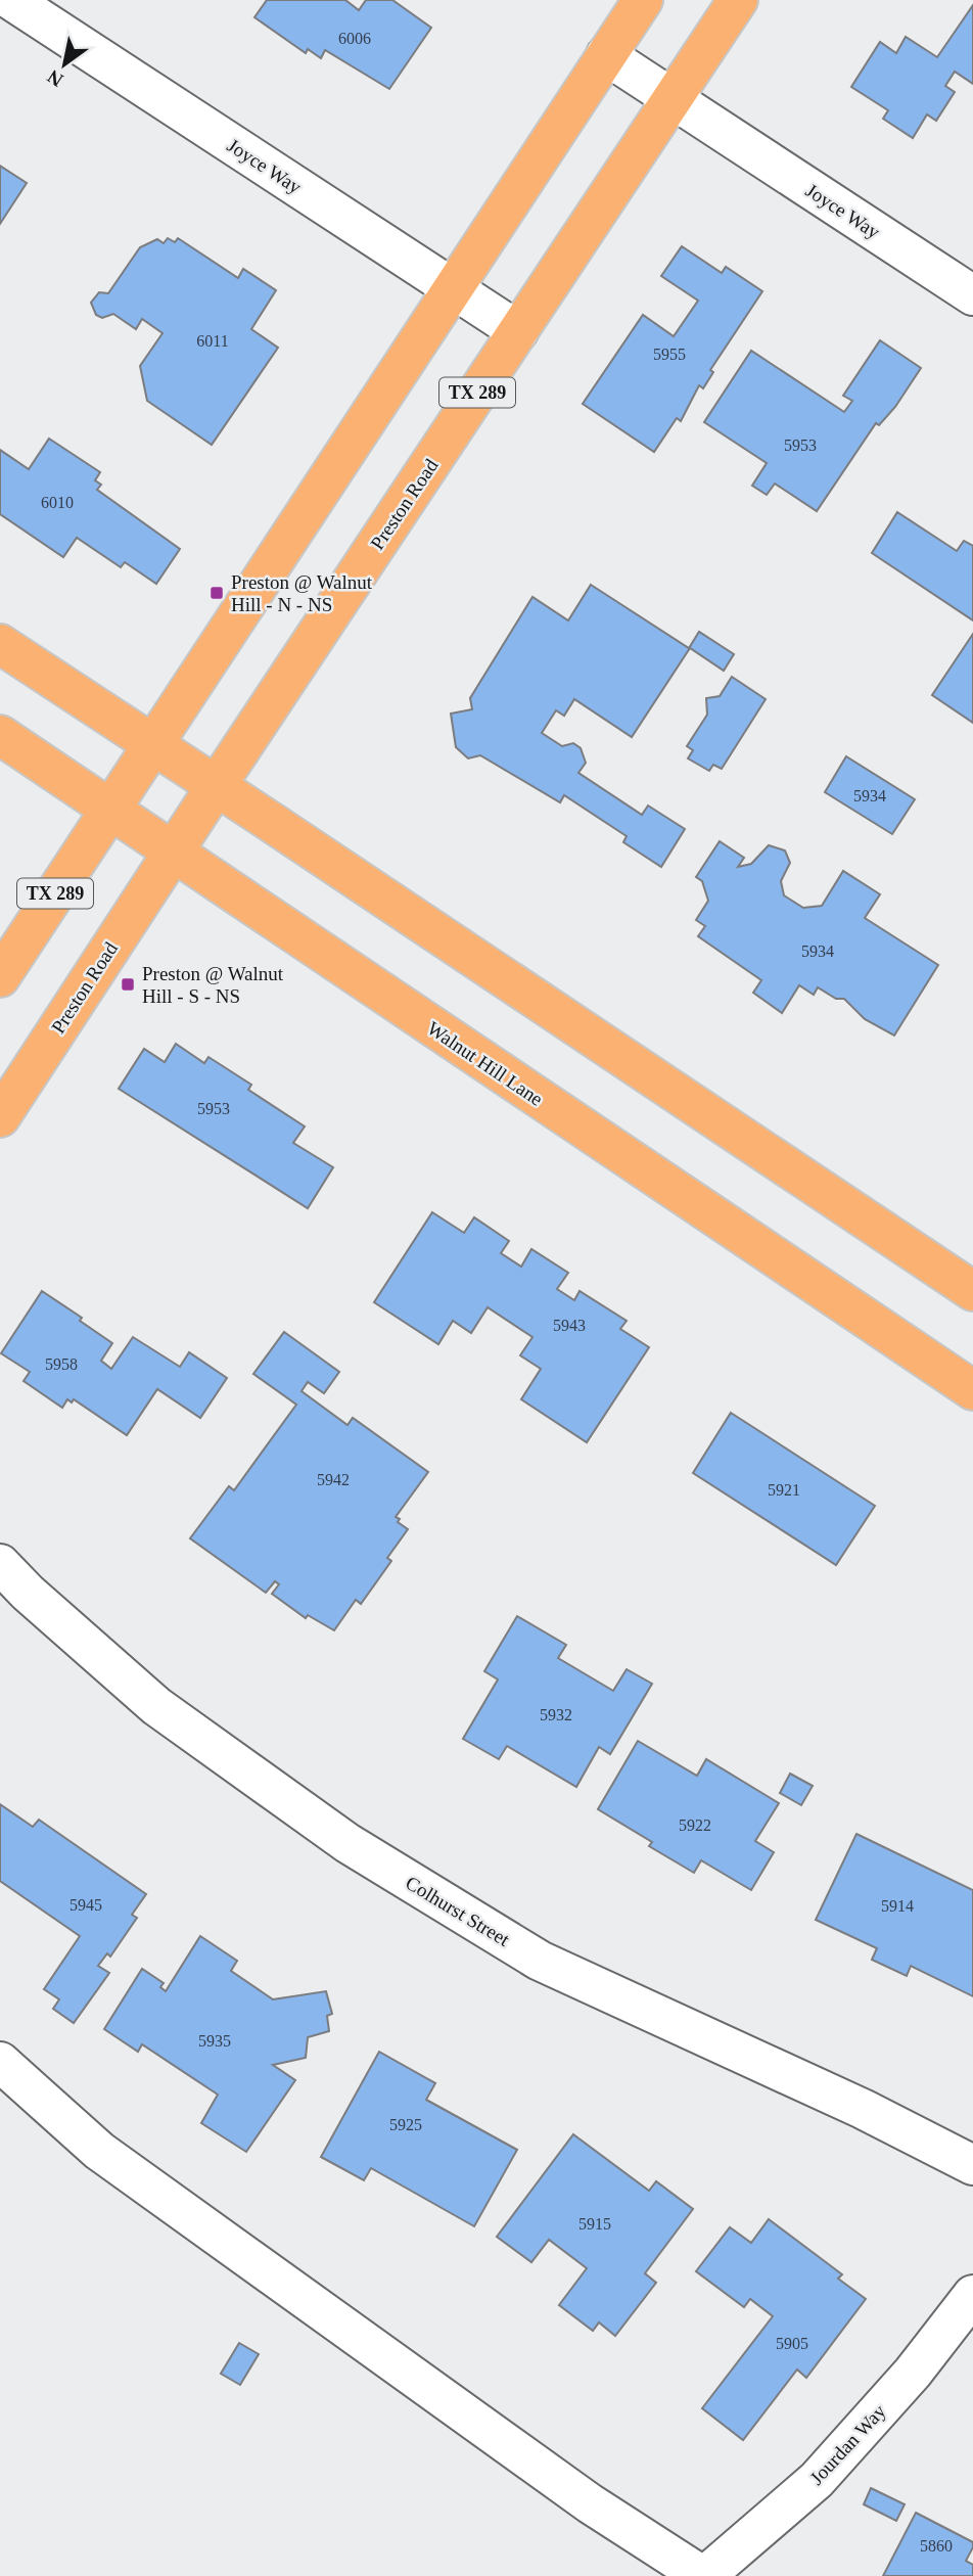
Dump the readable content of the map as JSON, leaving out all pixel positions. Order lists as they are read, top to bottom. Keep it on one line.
{"streets":{"main road":["TX 289","Preston Road","Walnut Hill Lane"],"street":["Joyce Way","Colhurst Street","Jourdan Way"]},"crossings":[["Joyce Way","TX 289"],["Joyce Way","Preston Road"],["TX 289","Walnut Hill Lane"],["Preston Road","Walnut Hill Lane"]],"places":{"transit":["Preston @ Walnut Hill - N - NS","Preston @ Walnut Hill - S - NS"]},"house_numbers":["6006","6011","5955","5953","6010","5934","5934","5953","5943","5958","5942","5921","5932","5922","5945","5914","5935","5925","5915","5905","5860"],"north":"bottom left"}
